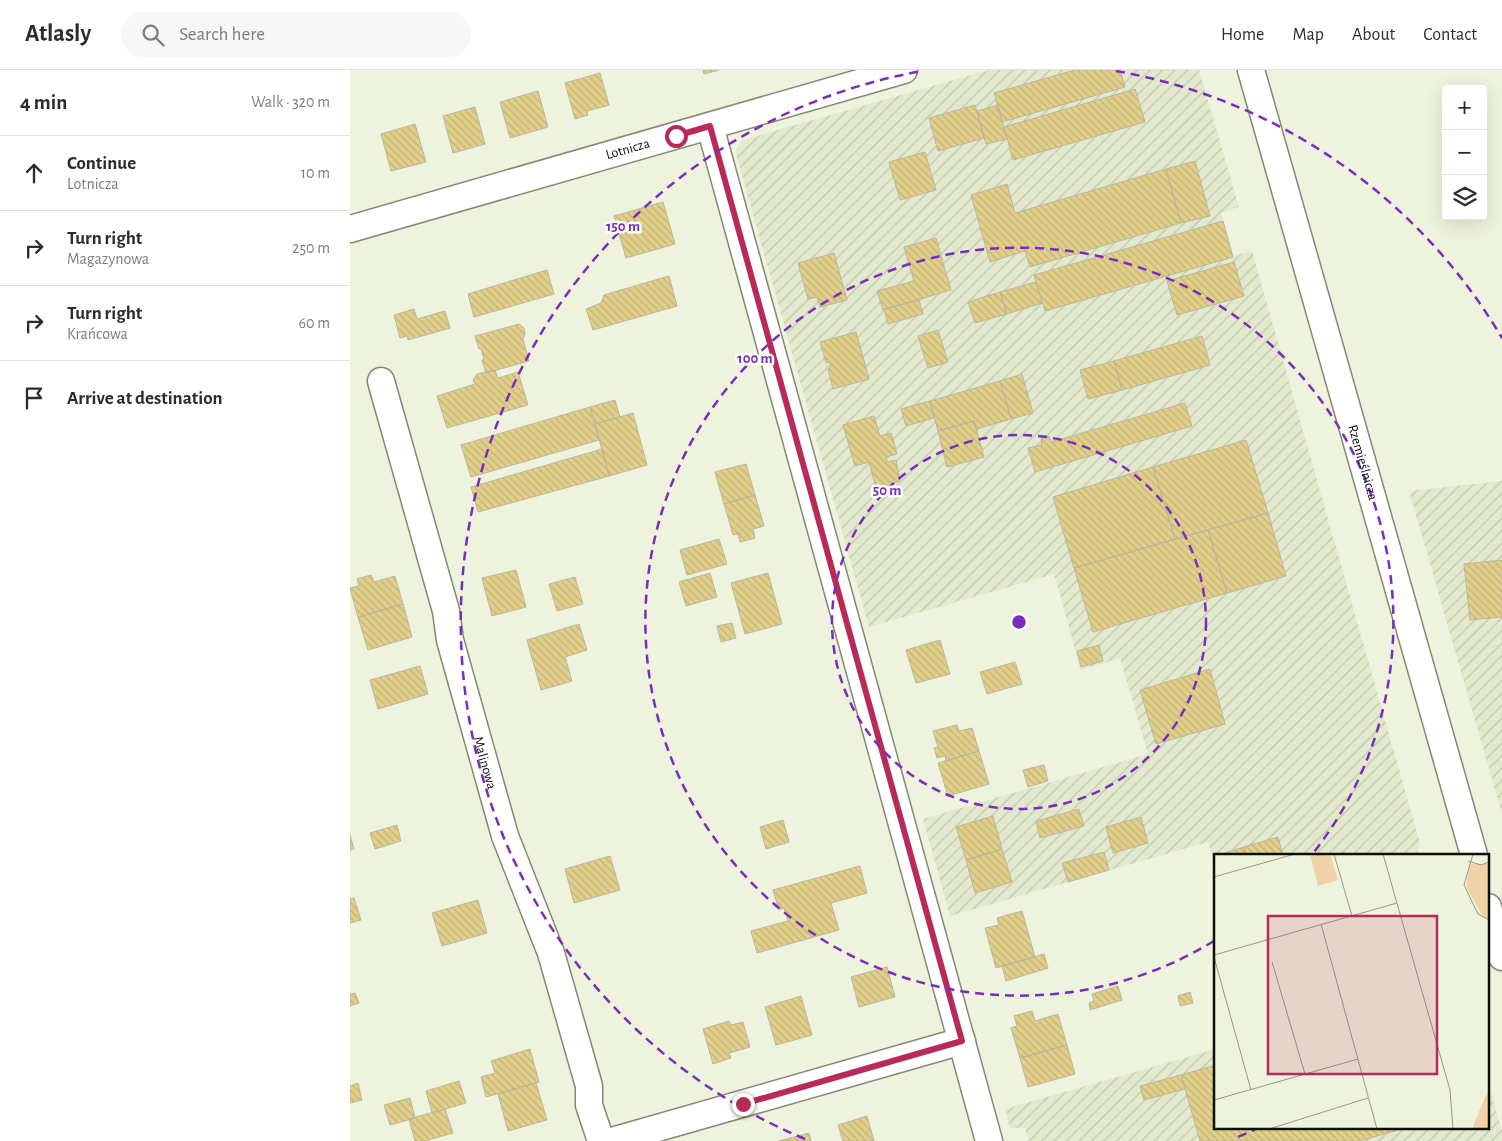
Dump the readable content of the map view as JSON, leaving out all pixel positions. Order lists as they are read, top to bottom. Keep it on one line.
{"streets":{"street":["Lotnicza","Rzemieślnicza","Malinowa"]},"page":{"header":"Atlasly","search":"Search here","nav":["Home","Map","About","Contact"],"heading":["4 min","Walk · 320 m"],"map_buttons":["+","−"],"list":[["Continue","Lotnicza","10 m"],["Turn right","Magazynowa","250 m"],["Turn right","Krańcowa","60 m"],"Arrive at destination"]},"rings":["150 m","100 m","50 m"]}
